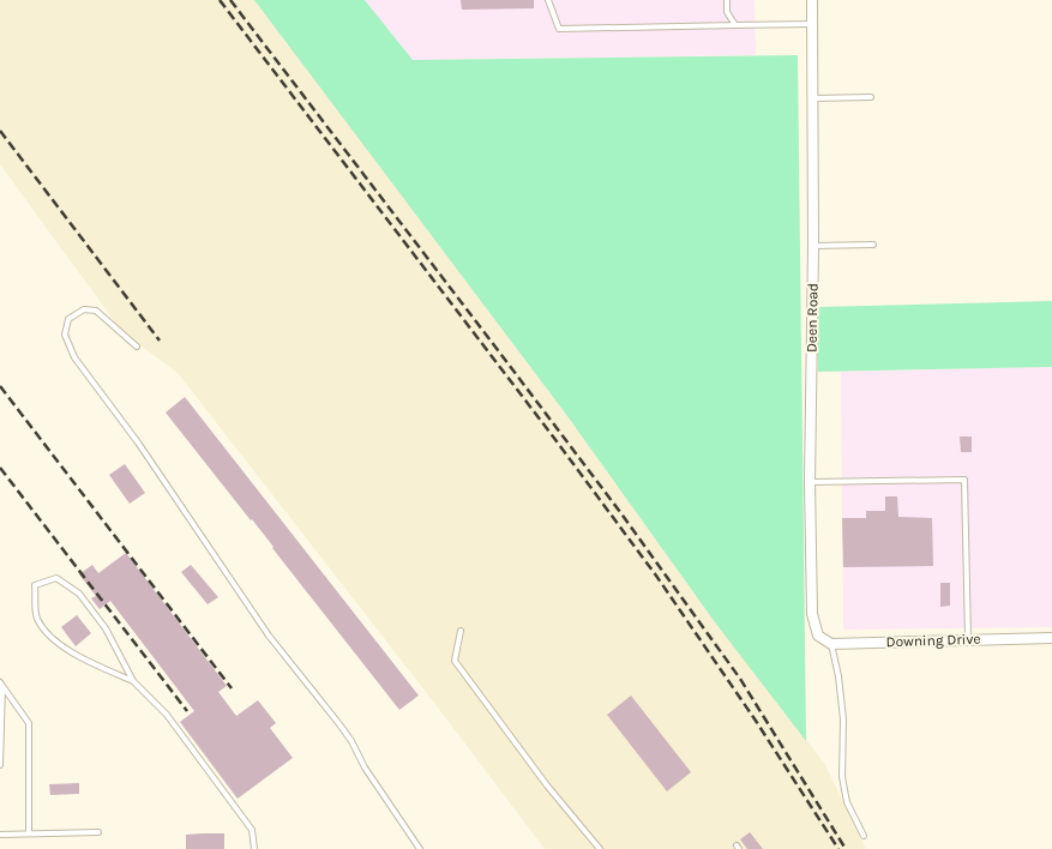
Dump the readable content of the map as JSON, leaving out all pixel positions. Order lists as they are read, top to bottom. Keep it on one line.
{"streets":{"street":["Deen Road","Downing Drive"]},"crossings":[["Deen Road","Downing Drive"]]}
